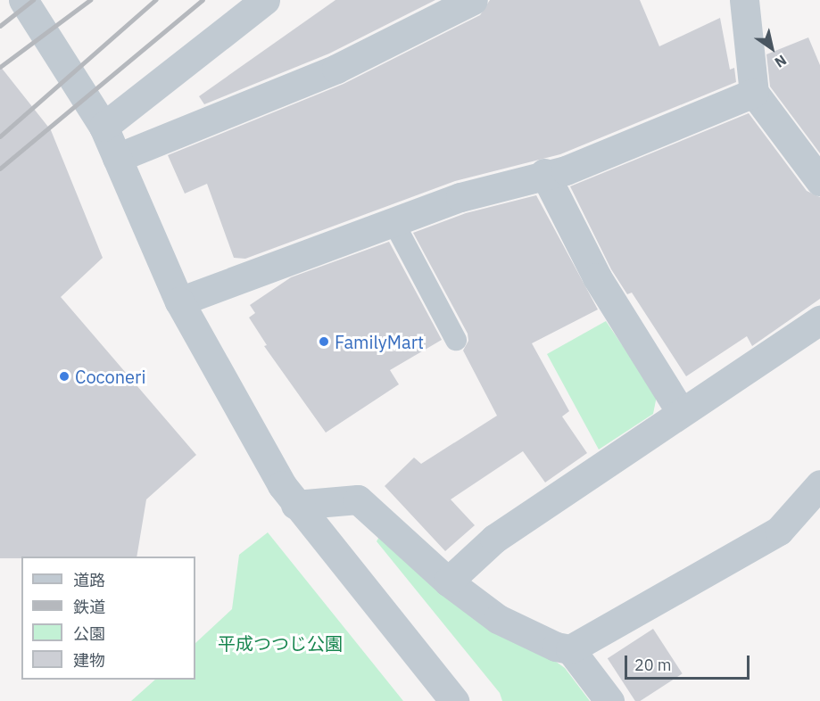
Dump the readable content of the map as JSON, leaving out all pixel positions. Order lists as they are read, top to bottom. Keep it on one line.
{"parks":["平成つつじ公園"],"places":["FamilyMart","Coconeri"],"legend":["道路","鉄道","公園","建物"],"scale_bar":"20 m","north":"bottom right"}
